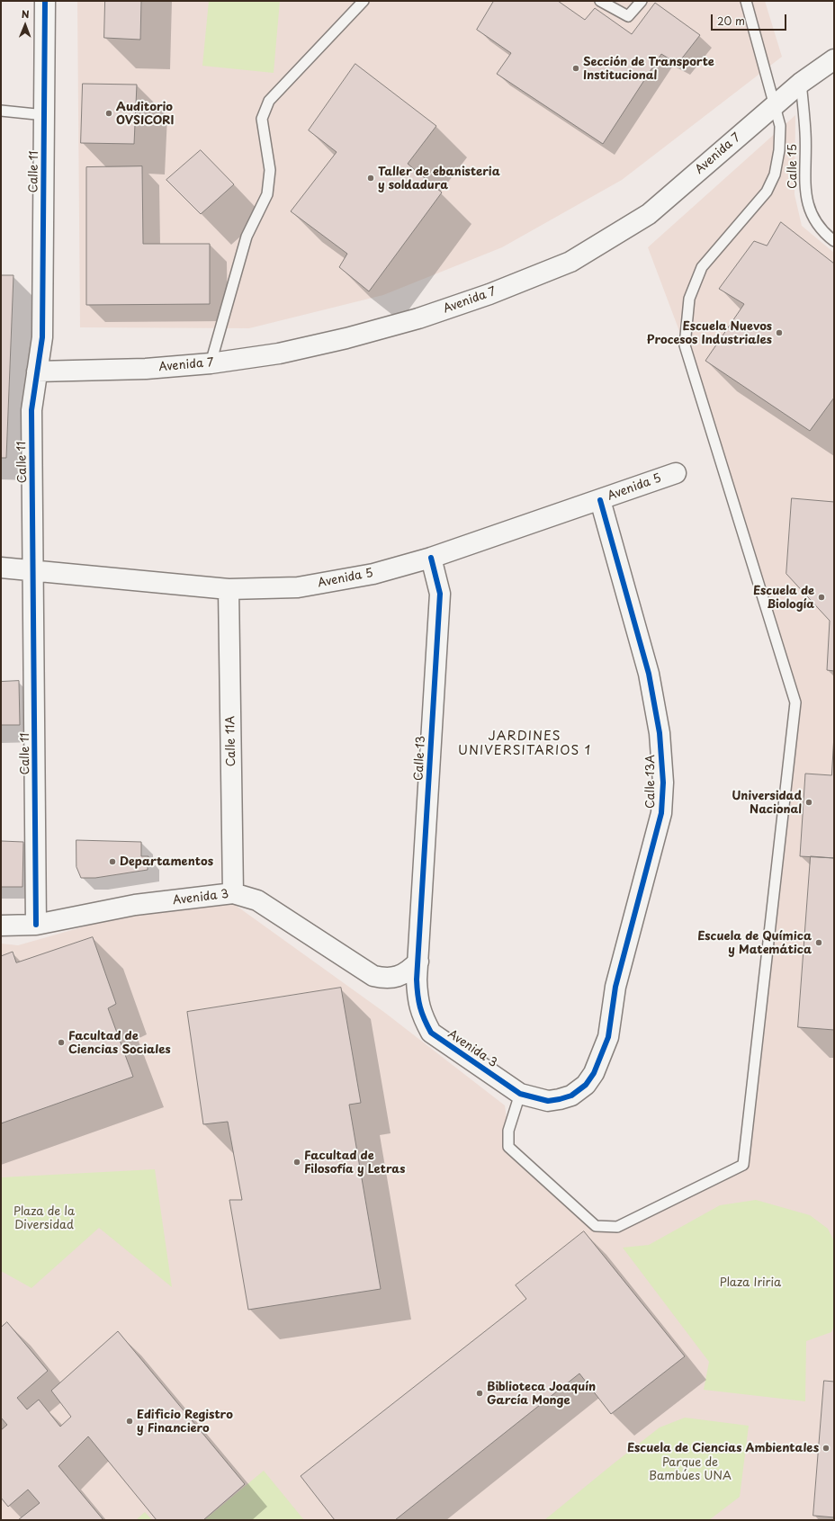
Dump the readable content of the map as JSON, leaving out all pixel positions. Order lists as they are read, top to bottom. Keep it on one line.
{"streets":{"street":["Avenida 7","Calle 11","Avenida 5","Calle 11A","Calle 13","Calle 13A","Avenida 3"],"lane":["Calle 15"]},"crossings":[["Avenida 7","Calle 15"],["Avenida 7","Calle 11"],["Calle 11","Avenida 5"],["Calle 11","Avenida 3"],["Avenida 5","Calle 11A"],["Avenida 5","Calle 13"],["Avenida 5","Calle 13A"],["Calle 11A","Avenida 3"],["Calle 13","Avenida 3"],["Calle 13A","Avenida 3"]],"districts":["JARDINES UNIVERSITARIOS 1"],"parks":["Plaza de la Diversidad","Plaza Iriria","Parque de Bambúes UNA"],"places":["Sección de Transporte Institucional","Auditorio OVSICORI","Taller de ebanisteria y soldadura","Escuela Nuevos Procesos Industriales","Escuela de Biología","Universidad Nacional","Departamentos","Escuela de Química y Matemática","Facultad de Ciencias Sociales","Facultad de Filosofía y Letras","Biblioteca Joaquín García Monge","Edificio Registro y Financiero","Escuela de Ciencias Ambientales"],"scale_bar":"20 m","north":"top"}
